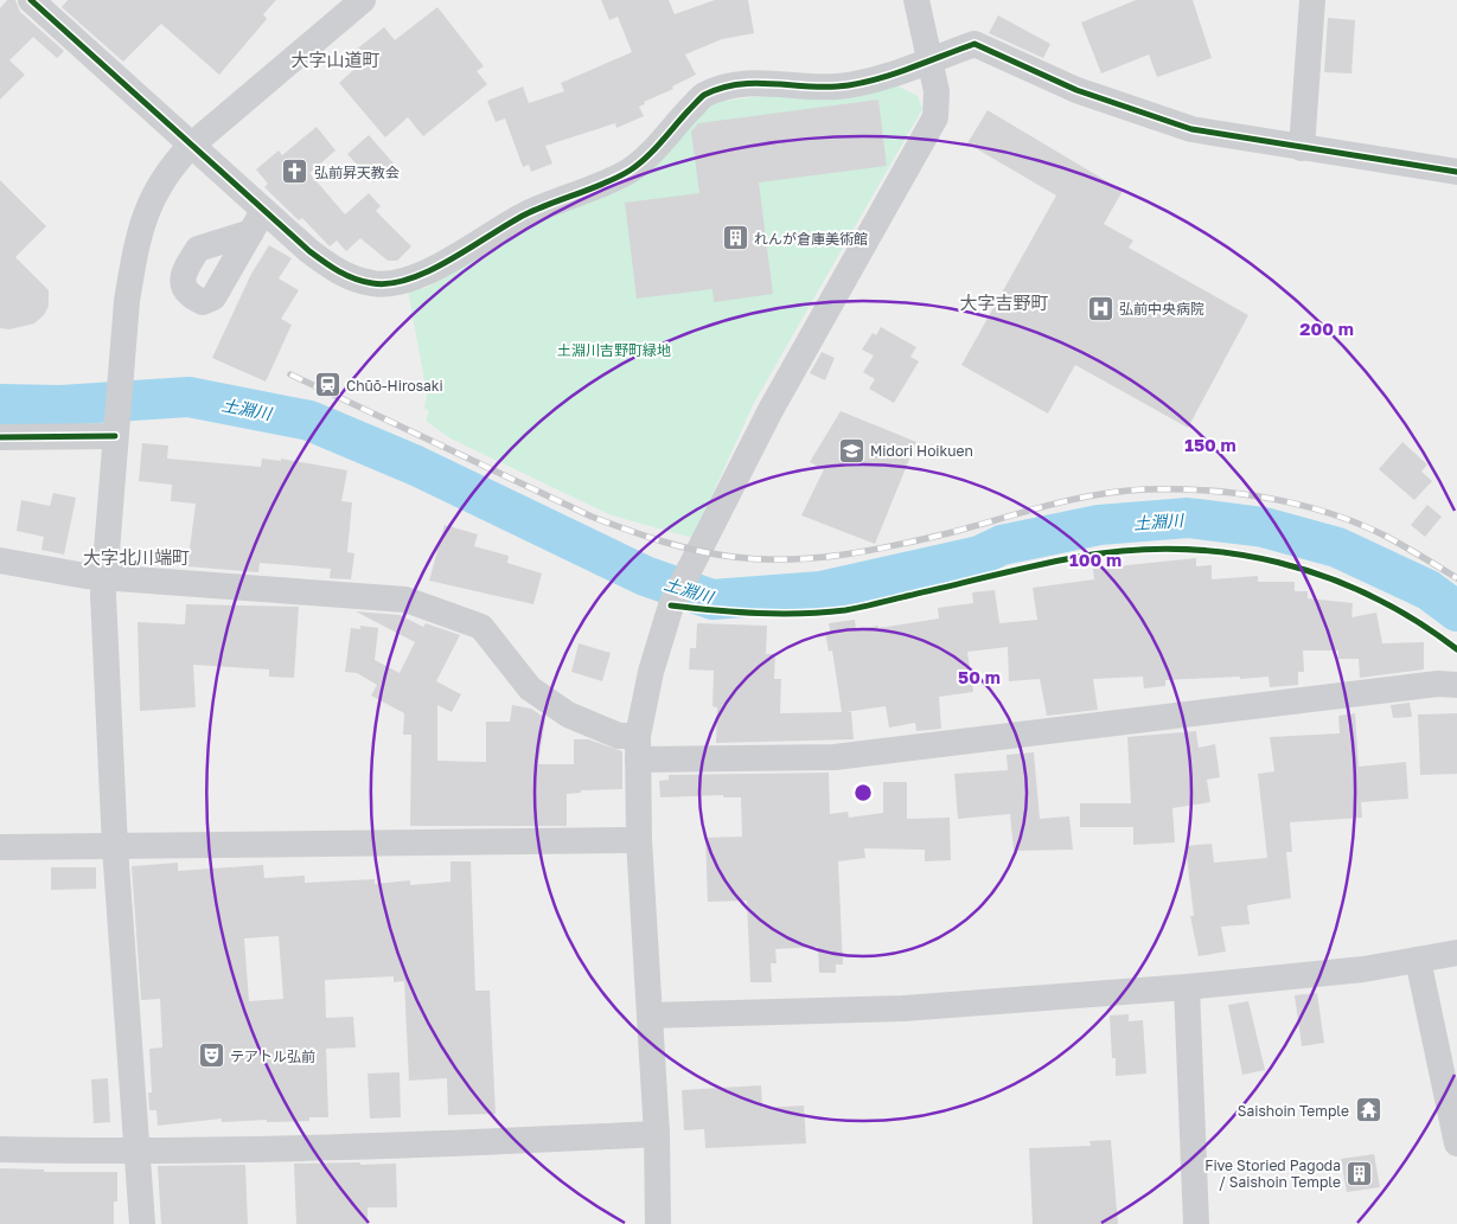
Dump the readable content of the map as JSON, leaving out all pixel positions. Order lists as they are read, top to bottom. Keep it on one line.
{"districts":["大字山道町","大字吉野町","大字北川端町"],"water":["土淵川"],"parks":["土淵川吉野町緑地"],"places":{"church":["弘前昇天教会"],"building":["れんが倉庫美術館","Five Storied Pagoda / Saishoin Temple"],"hospital":["弘前中央病院"],"station":["Chūō-Hirosaki"],"school or university":["Midori Hoikuen"],"theatre":["テアトル弘前"],"temple":["Saishoin Temple"]},"rings":["200 m","150 m","100 m","50 m"]}
